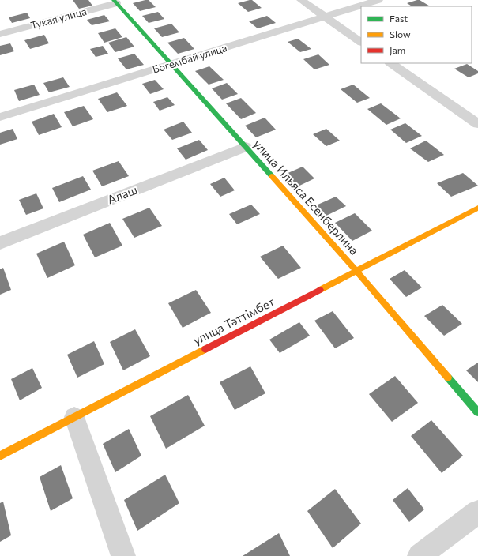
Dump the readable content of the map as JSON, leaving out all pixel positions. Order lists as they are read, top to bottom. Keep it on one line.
{"streets":{"street":["Тукая улица","Богембай улица","Алаш","улица Ильяса Есенберлина","улица Тәттімбет"]},"crossings":[["Тукая улица","улица Ильяса Есенберлина"],["Богембай улица","улица Ильяса Есенберлина"],["Алаш","улица Ильяса Есенберлина"],["улица Ильяса Есенберлина","улица Тәттімбет"]],"legend":["Fast","Slow","Jam"]}
